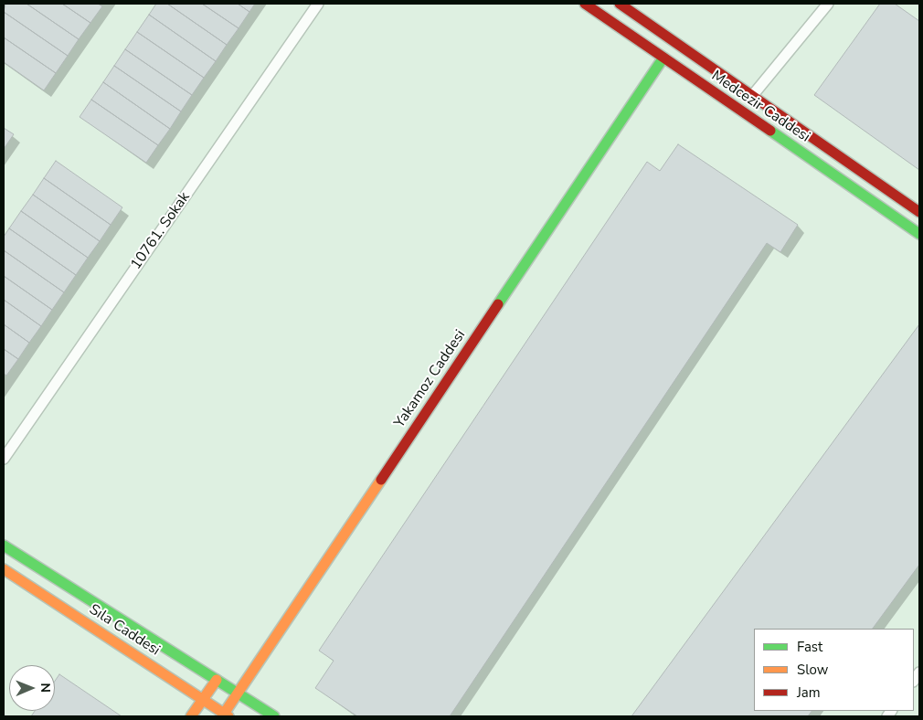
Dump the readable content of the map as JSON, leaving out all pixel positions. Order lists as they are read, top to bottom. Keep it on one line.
{"streets":{"street":["Medcezir Caddesi","10761. Sokak","Yakamoz Caddesi","Sıla Caddesi"]},"crossings":[["Medcezir Caddesi","Yakamoz Caddesi"],["Yakamoz Caddesi","Sıla Caddesi"]],"legend":["Fast","Slow","Jam"],"north":"right"}
